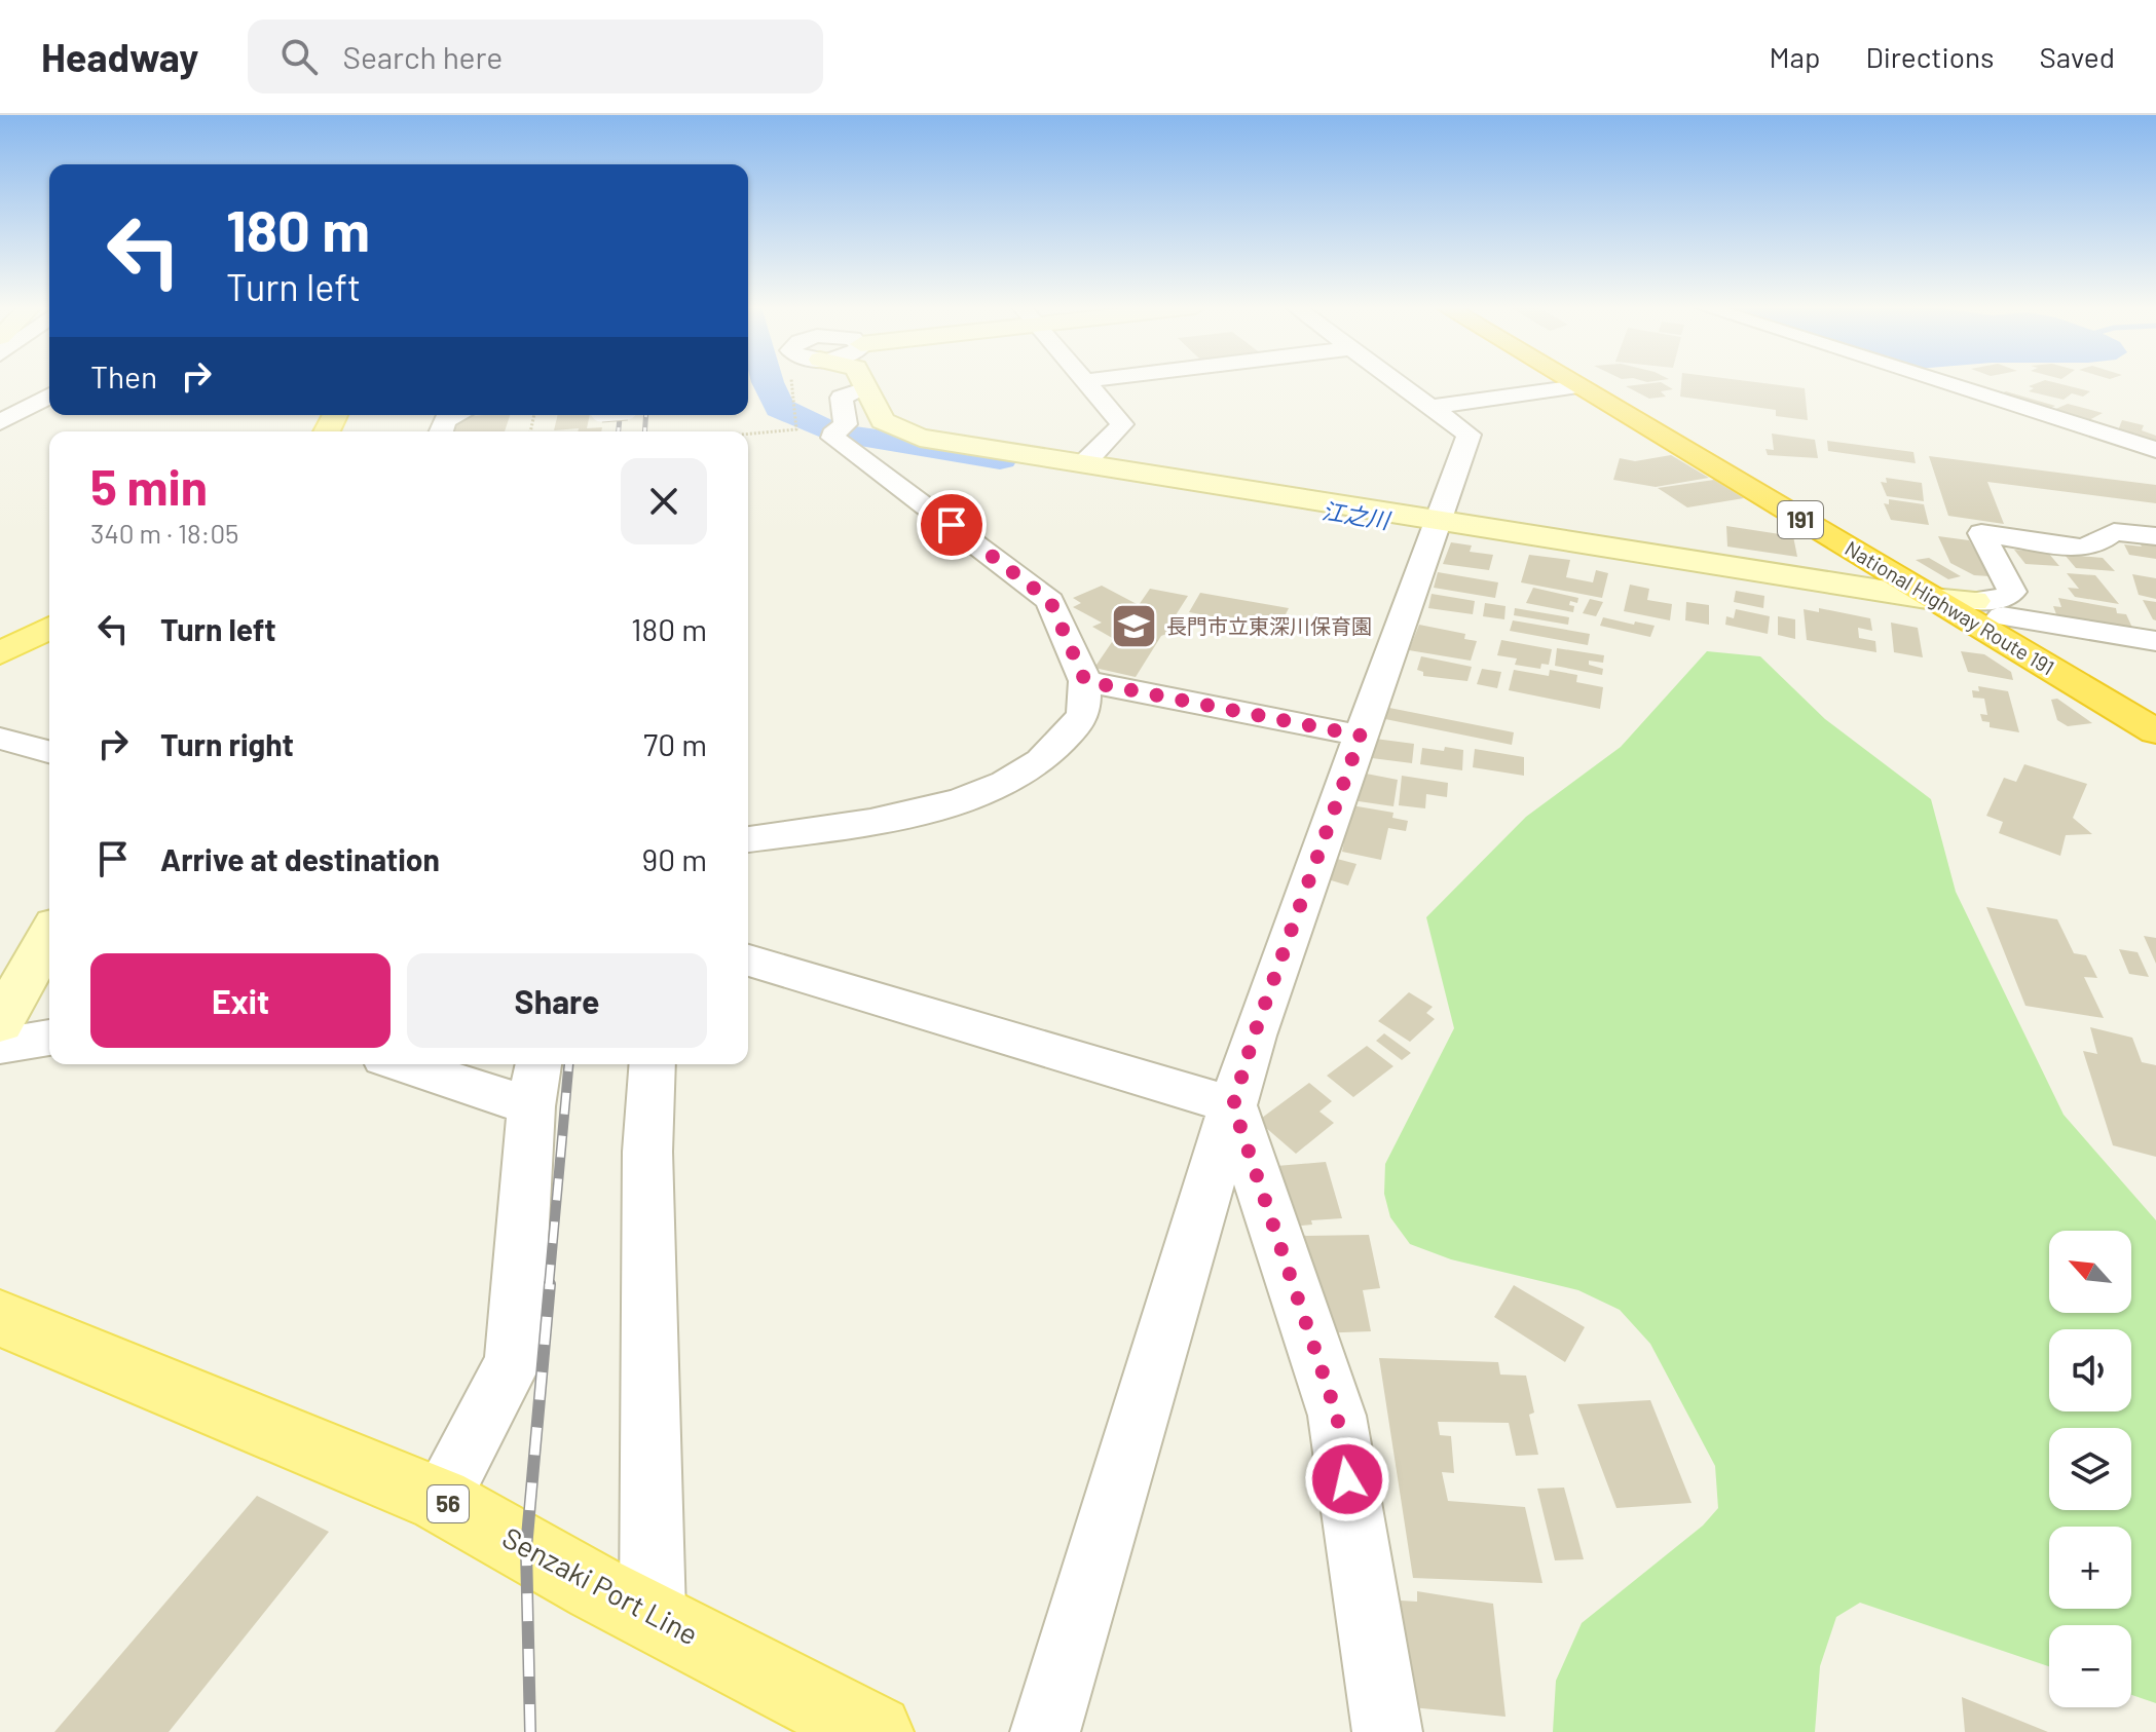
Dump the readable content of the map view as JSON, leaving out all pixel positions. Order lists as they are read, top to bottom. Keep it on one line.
{"streets":{"highway":["191","National Highway Route 191"],"main road":["56","Senzaki Port Line"]},"water":["江之川"],"places":{"school or university":["長門市立東深川保育園"]},"north":"top left","page":{"header":"Headway","search":"Search here","nav":["Map","Directions","Saved"],"turn":["180 m","Turn left"],"then":"Then","heading":["5 min","340 m · 18:05"],"list":[{"name":"Turn left","value":"180 m"},{"name":"Turn right","value":"70 m"},{"name":"Arrive at destination","value":"90 m"}],"buttons":["Exit","Share"],"map_buttons":["+","−"]}}
